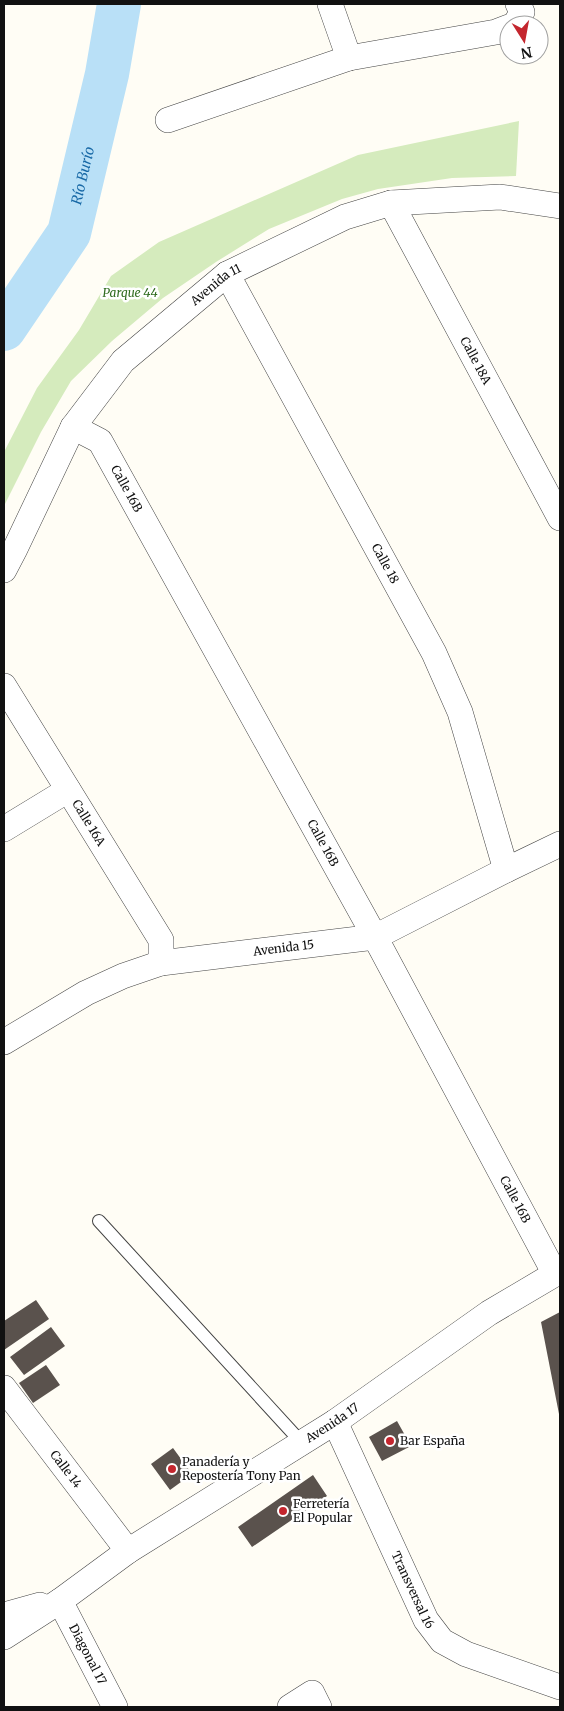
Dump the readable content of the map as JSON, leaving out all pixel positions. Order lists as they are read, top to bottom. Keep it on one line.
{"streets":{"street":["Avenida 11","Calle 18A","Calle 16B","Calle 18","Calle 16A","Avenida 15","Avenida 17","Calle 14","Transversal 16","Diagonal 17"]},"crossings":[["Avenida 11","Calle 18A"],["Avenida 11","Calle 16B"],["Avenida 11","Calle 18"],["Calle 16B","Avenida 15"],["Calle 16B","Avenida 17"],["Calle 18","Avenida 15"],["Calle 16A","Avenida 15"],["Avenida 17","Calle 14"],["Avenida 17","Transversal 16"],["Avenida 17","Diagonal 17"]],"water":["Río Burío"],"parks":["Parque 44"],"places":["Bar España","Panadería y Repostería Tony Pan","Ferretería El Popular"],"north":"bottom"}
